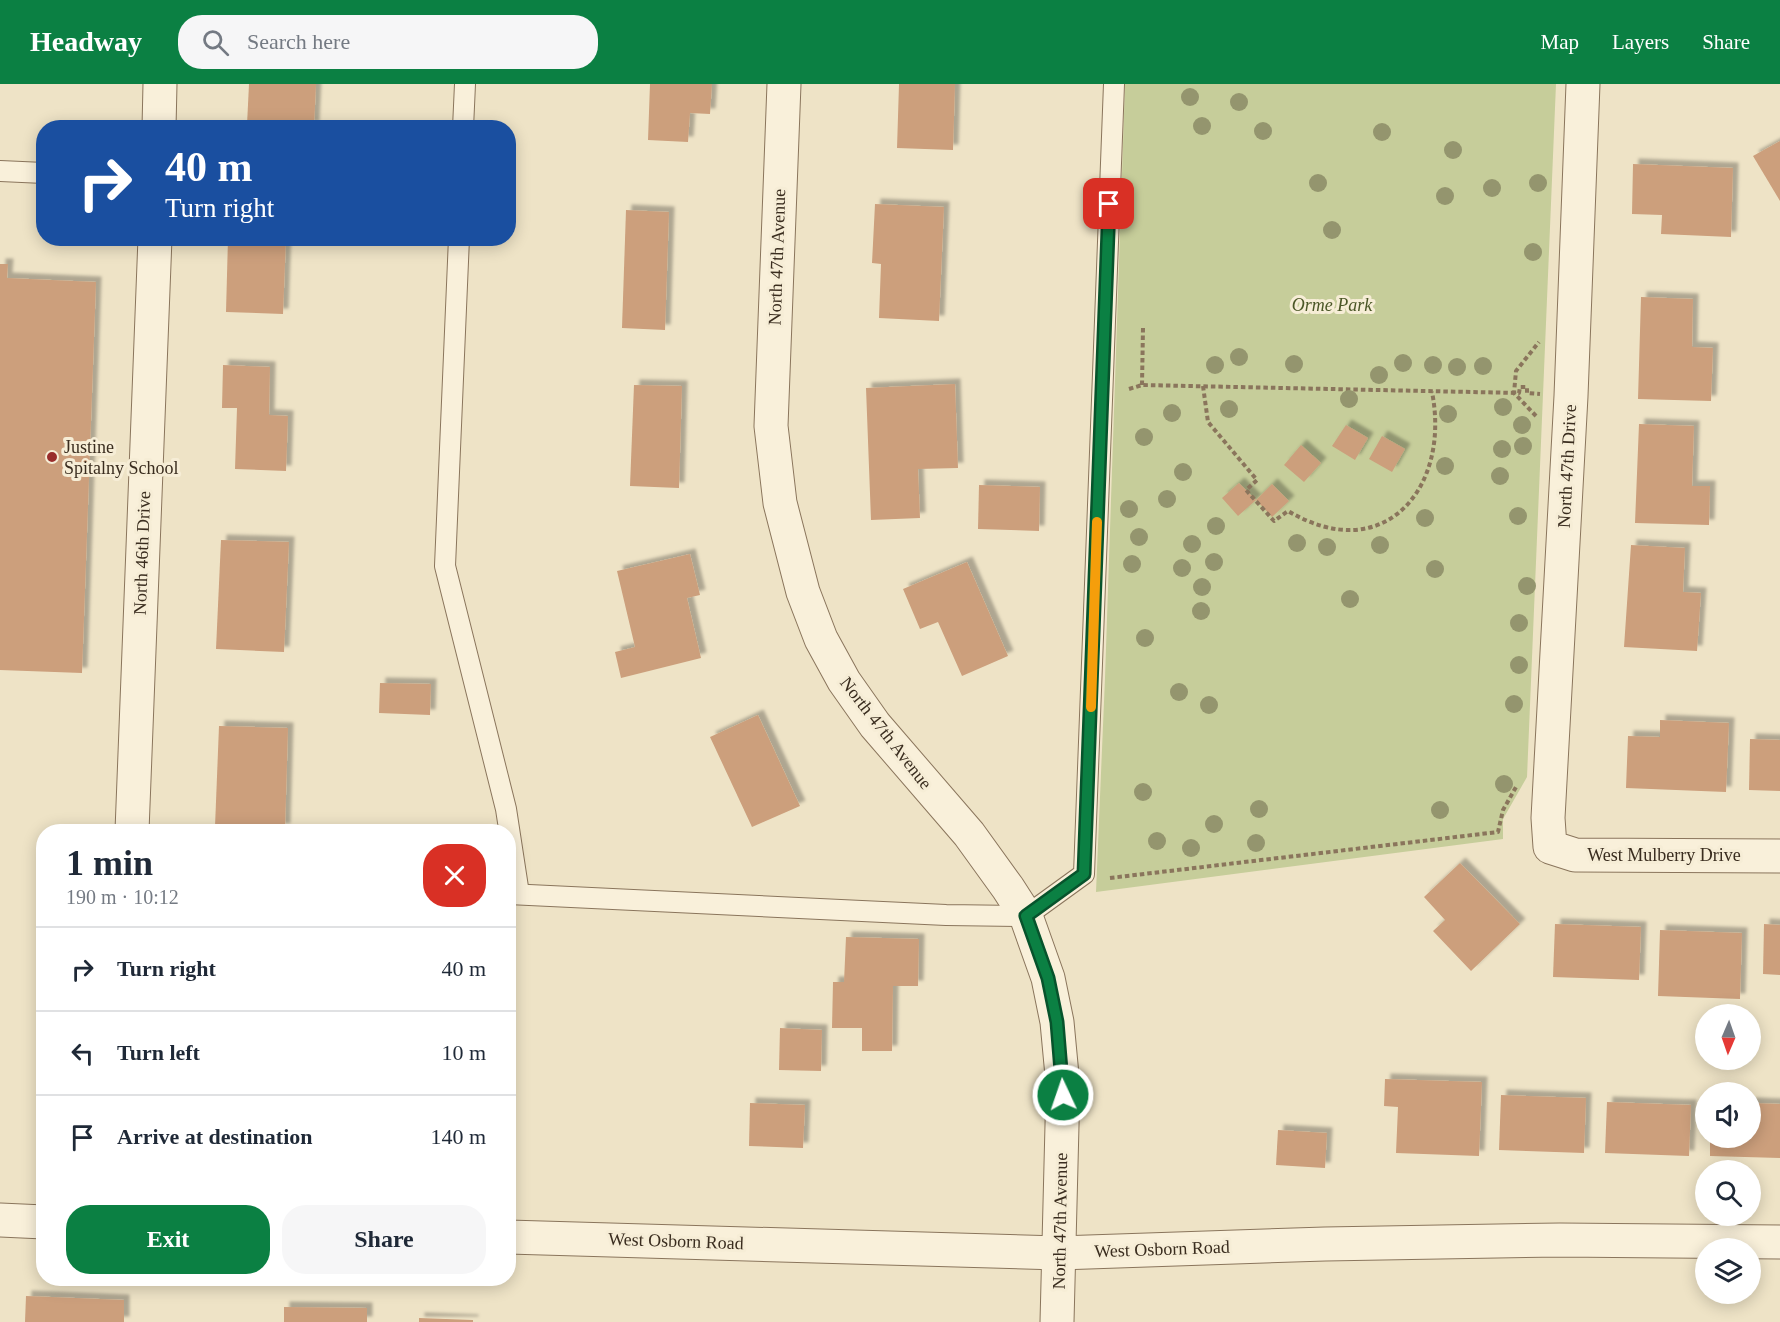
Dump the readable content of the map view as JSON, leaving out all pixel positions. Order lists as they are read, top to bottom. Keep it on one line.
{"streets":{"street":["North 47th Avenue","North 47th Drive","North 46th Drive","West Mulberry Drive","West Osborn Road"]},"crossings":[["North 47th Avenue","West Osborn Road"],["North 47th Drive","West Mulberry Drive"]],"parks":["Orme Park"],"places":["Justine Spitalny School"],"north":"bottom","page":{"header":"Headway","search":"Search here","nav":["Map","Layers","Share"],"turn":["40 m","Turn right"],"heading":["1 min","190 m · 10:12"],"list":[{"name":"Turn right","value":"40 m"},{"name":"Turn left","value":"10 m"},{"name":"Arrive at destination","value":"140 m"}],"buttons":["Exit","Share"]}}
